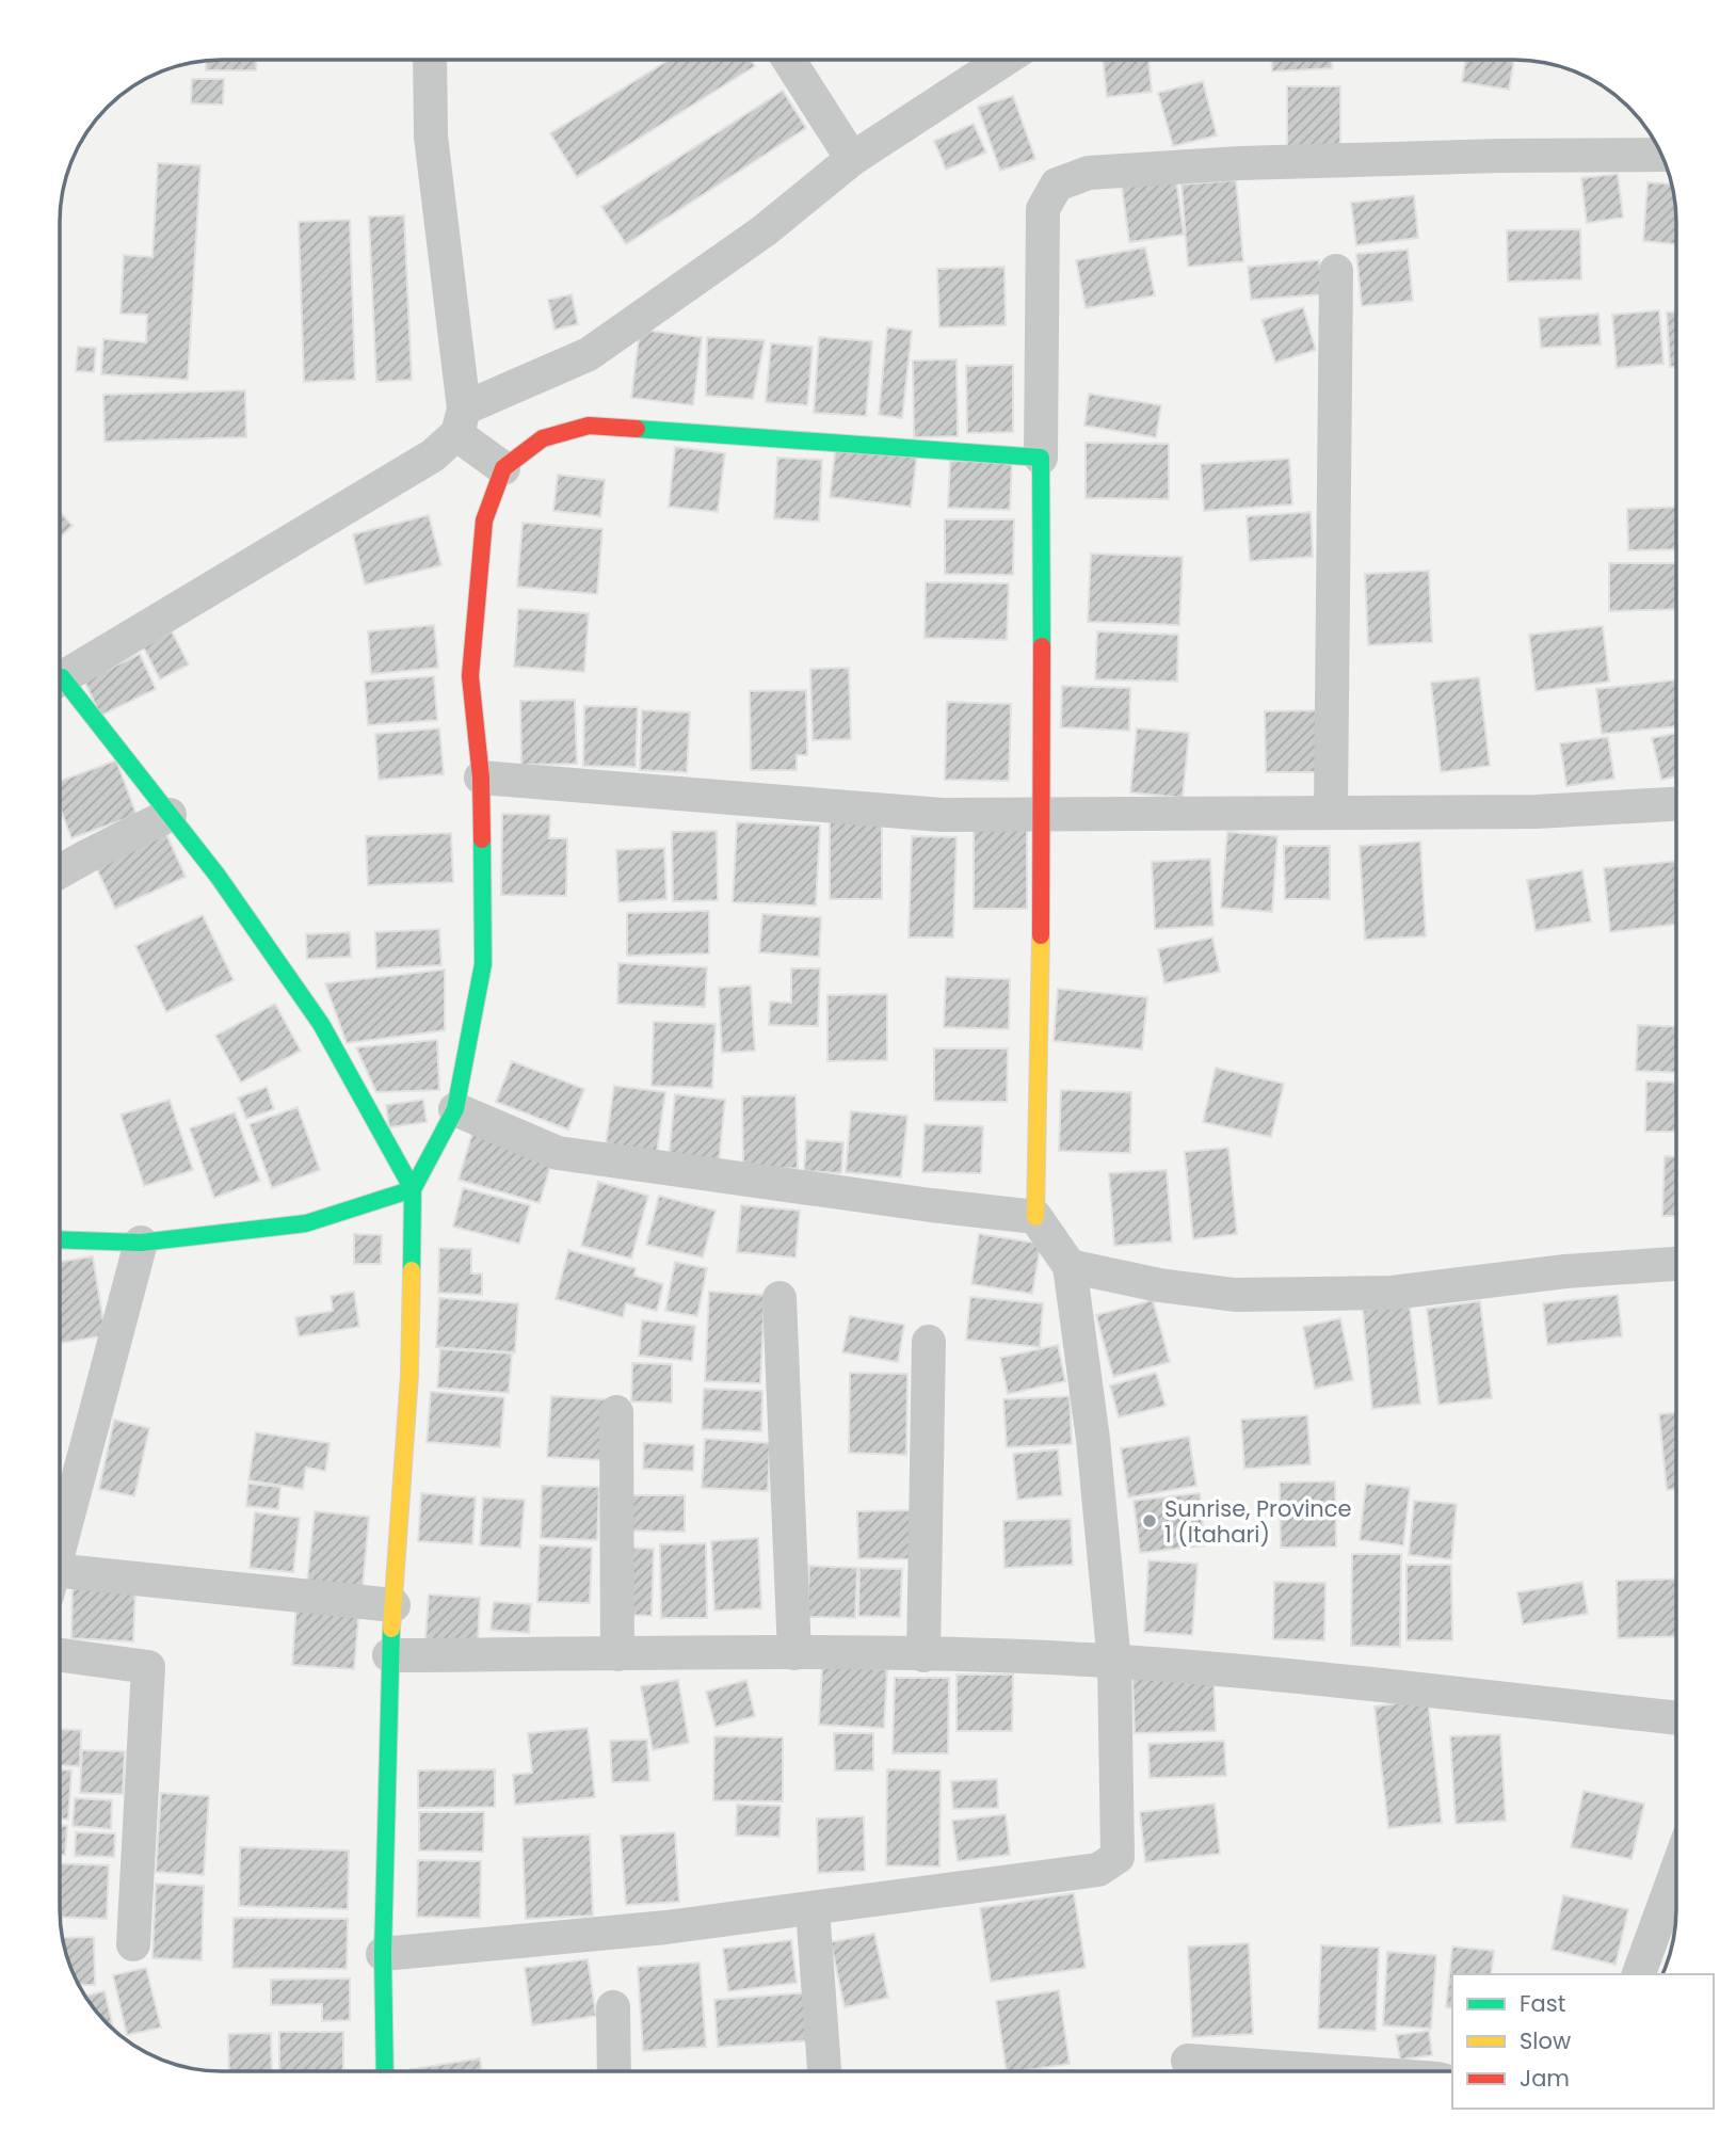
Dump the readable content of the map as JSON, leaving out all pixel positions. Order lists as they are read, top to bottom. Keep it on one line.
{"places":["Sunrise, Province 1 (Itahari)"],"legend":["Fast","Slow","Jam"]}
